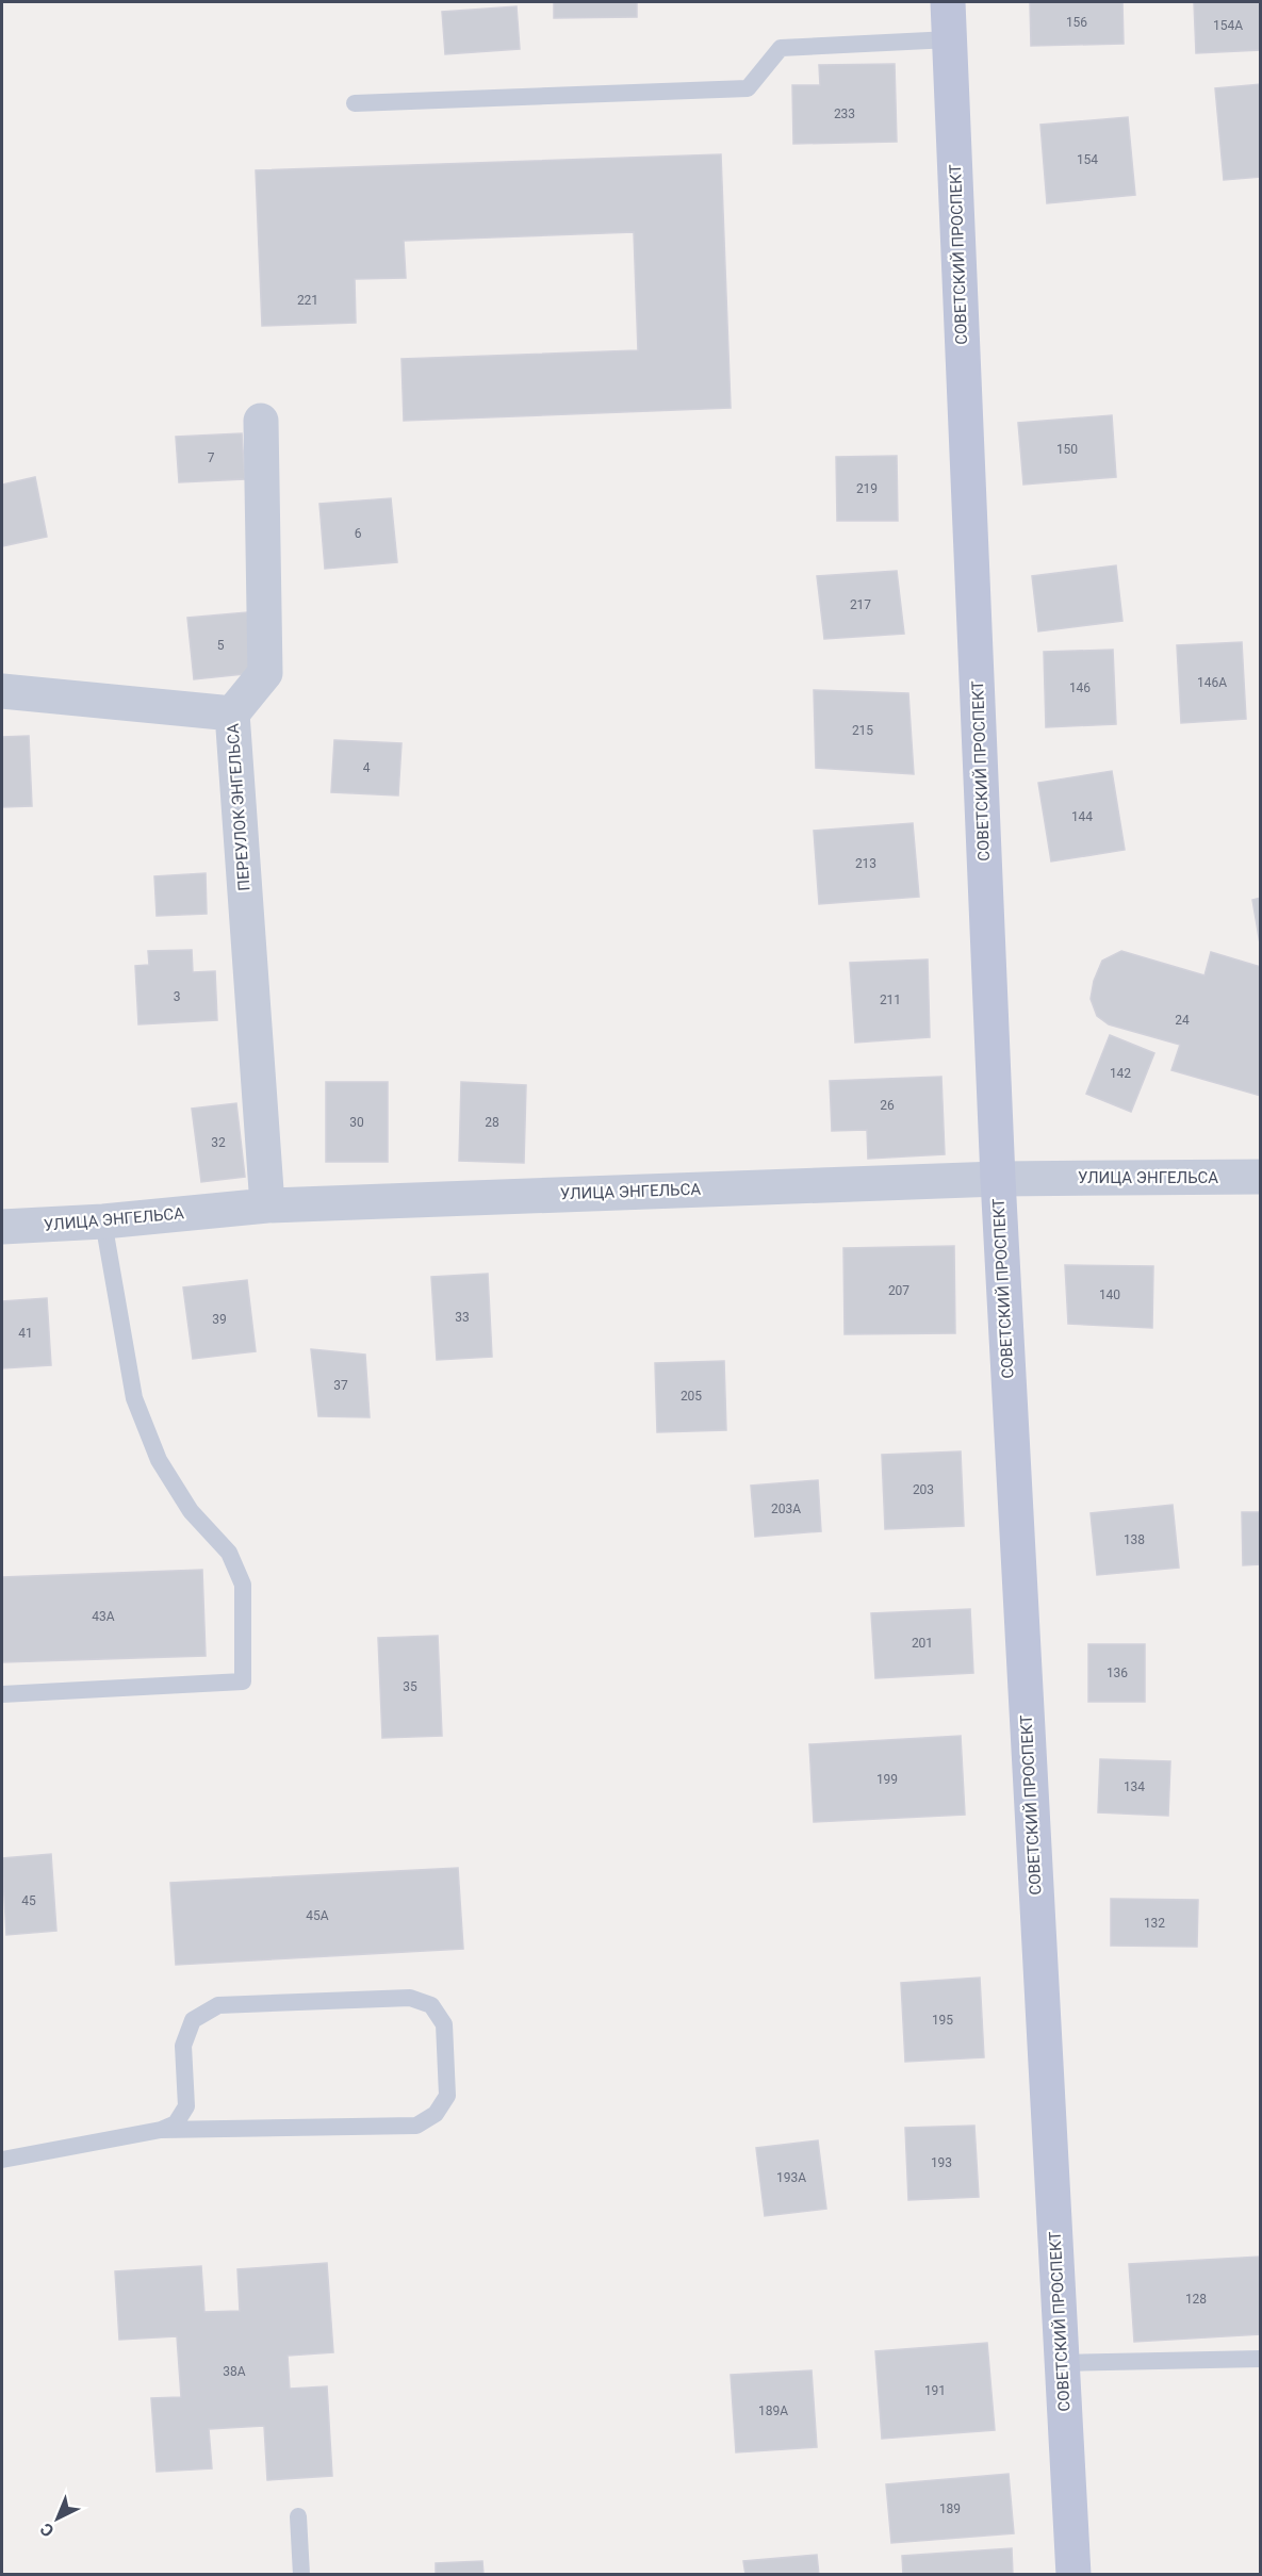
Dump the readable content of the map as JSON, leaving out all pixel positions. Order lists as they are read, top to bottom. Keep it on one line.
{"streets":{"main road":["СОВЕТСКИЙ ПРОСПЕКТ"],"street":["ПЕРЕУЛОК ЭНГЕЛЬСА","УЛИЦА ЭНГЕЛЬСА"]},"crossings":[["СОВЕТСКИЙ ПРОСПЕКТ","УЛИЦА ЭНГЕЛЬСА"],["ПЕРЕУЛОК ЭНГЕЛЬСА","УЛИЦА ЭНГЕЛЬСА"]],"house_numbers":["156","154А","233","154","221","150","7","219","6","217","5","146А","146","215","4","144","213","3","211","24","142","26","30","28","32","207","140","33","39","41","37","205","203","203А","138","43А","201","136","35","199","134","45","45А","132","195","193","193А","128","38А","191","189А","189"],"north":"bottom left"}
